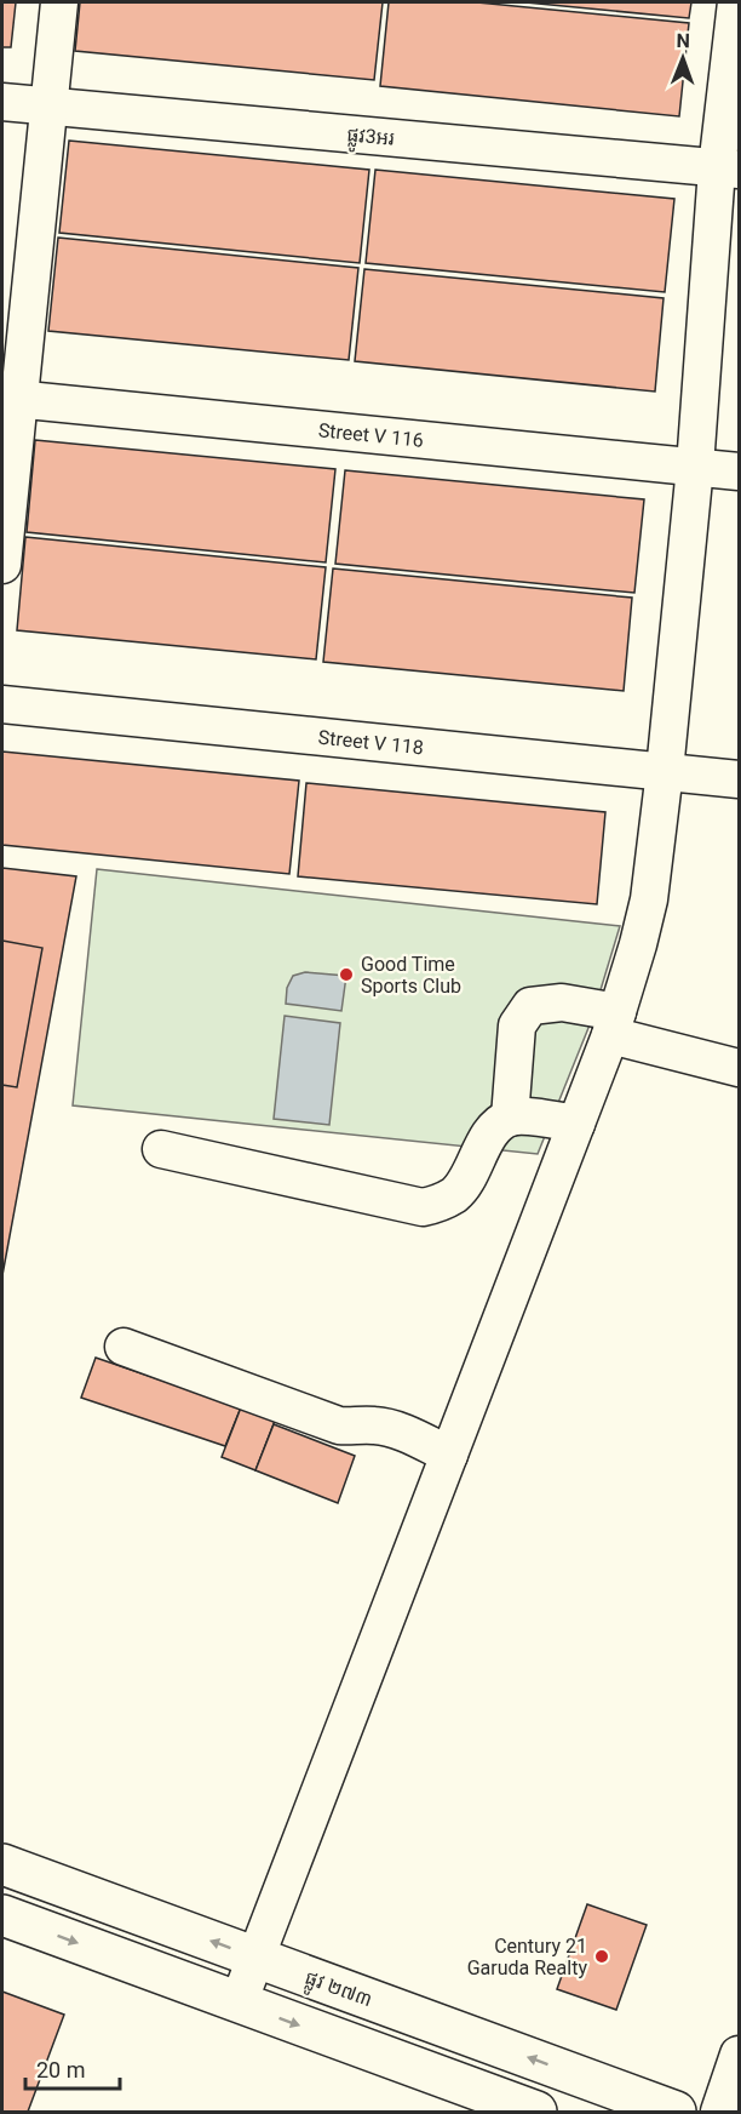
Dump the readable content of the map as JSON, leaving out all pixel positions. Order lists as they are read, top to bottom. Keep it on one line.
{"streets":{"main road":["ផ្លូវ ២៧៣"],"street":["ផ្លូវ3អរ","Street V 116","Street V 118"]},"places":["Good Time Sports Club","Century 21 Garuda Realty"],"scale_bar":"20 m","north":"top"}
